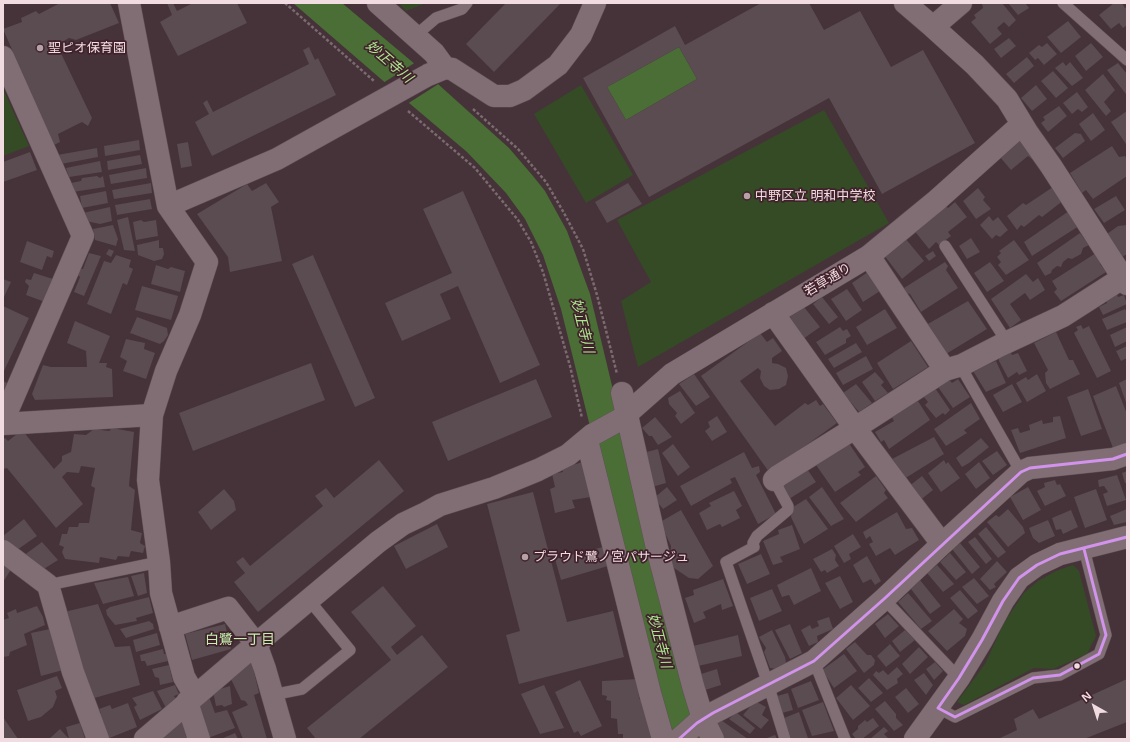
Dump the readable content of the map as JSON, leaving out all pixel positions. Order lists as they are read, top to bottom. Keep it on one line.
{"streets":{"street":["若草通り"]},"districts":["白鷺一丁目"],"water":["妙正寺川"],"places":["聖ピオ保育園","中野区立 明和中学校","プラウド鷺ノ宮パサージュ"],"north":"top left"}
